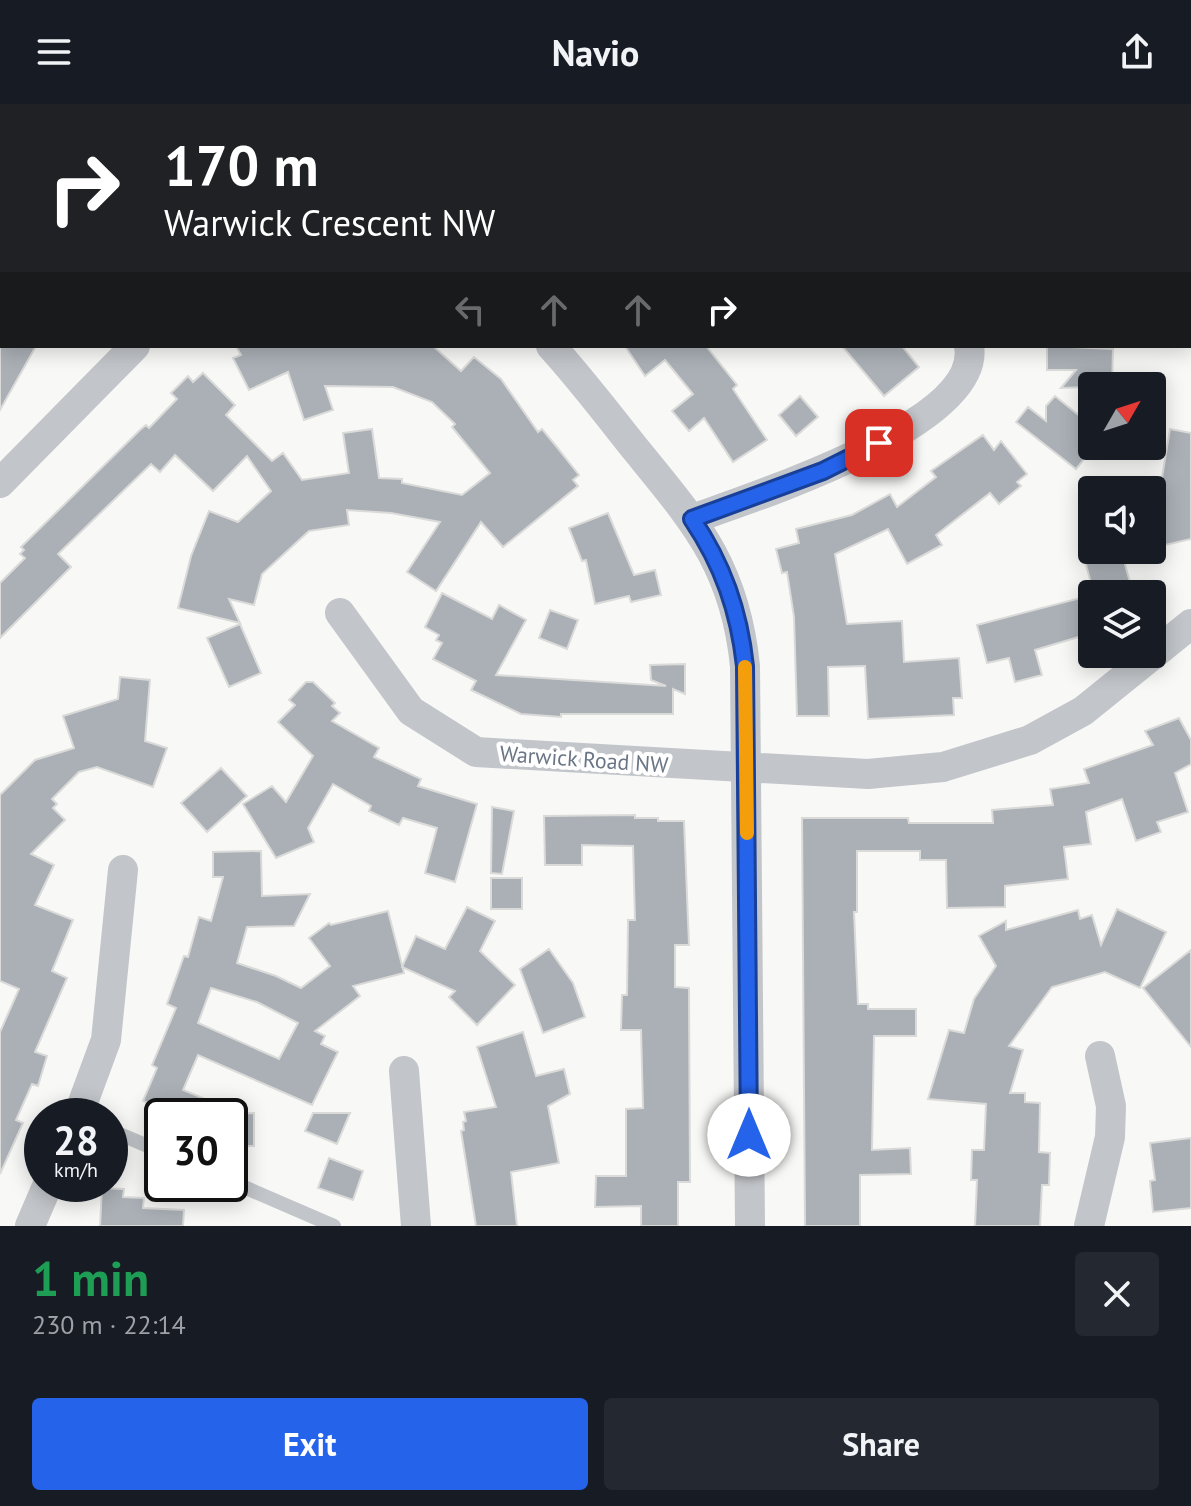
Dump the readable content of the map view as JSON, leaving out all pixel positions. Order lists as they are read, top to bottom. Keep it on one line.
{"streets":{"street":["Warwick Road NW"]},"north":"top right","page":{"header":"Navio","turn":["170 m","Warwick Crescent NW"],"speed":"28 km/h","limit":"30","heading":["1 min","230 m · 22:14"],"buttons":["Exit","Share"]}}
